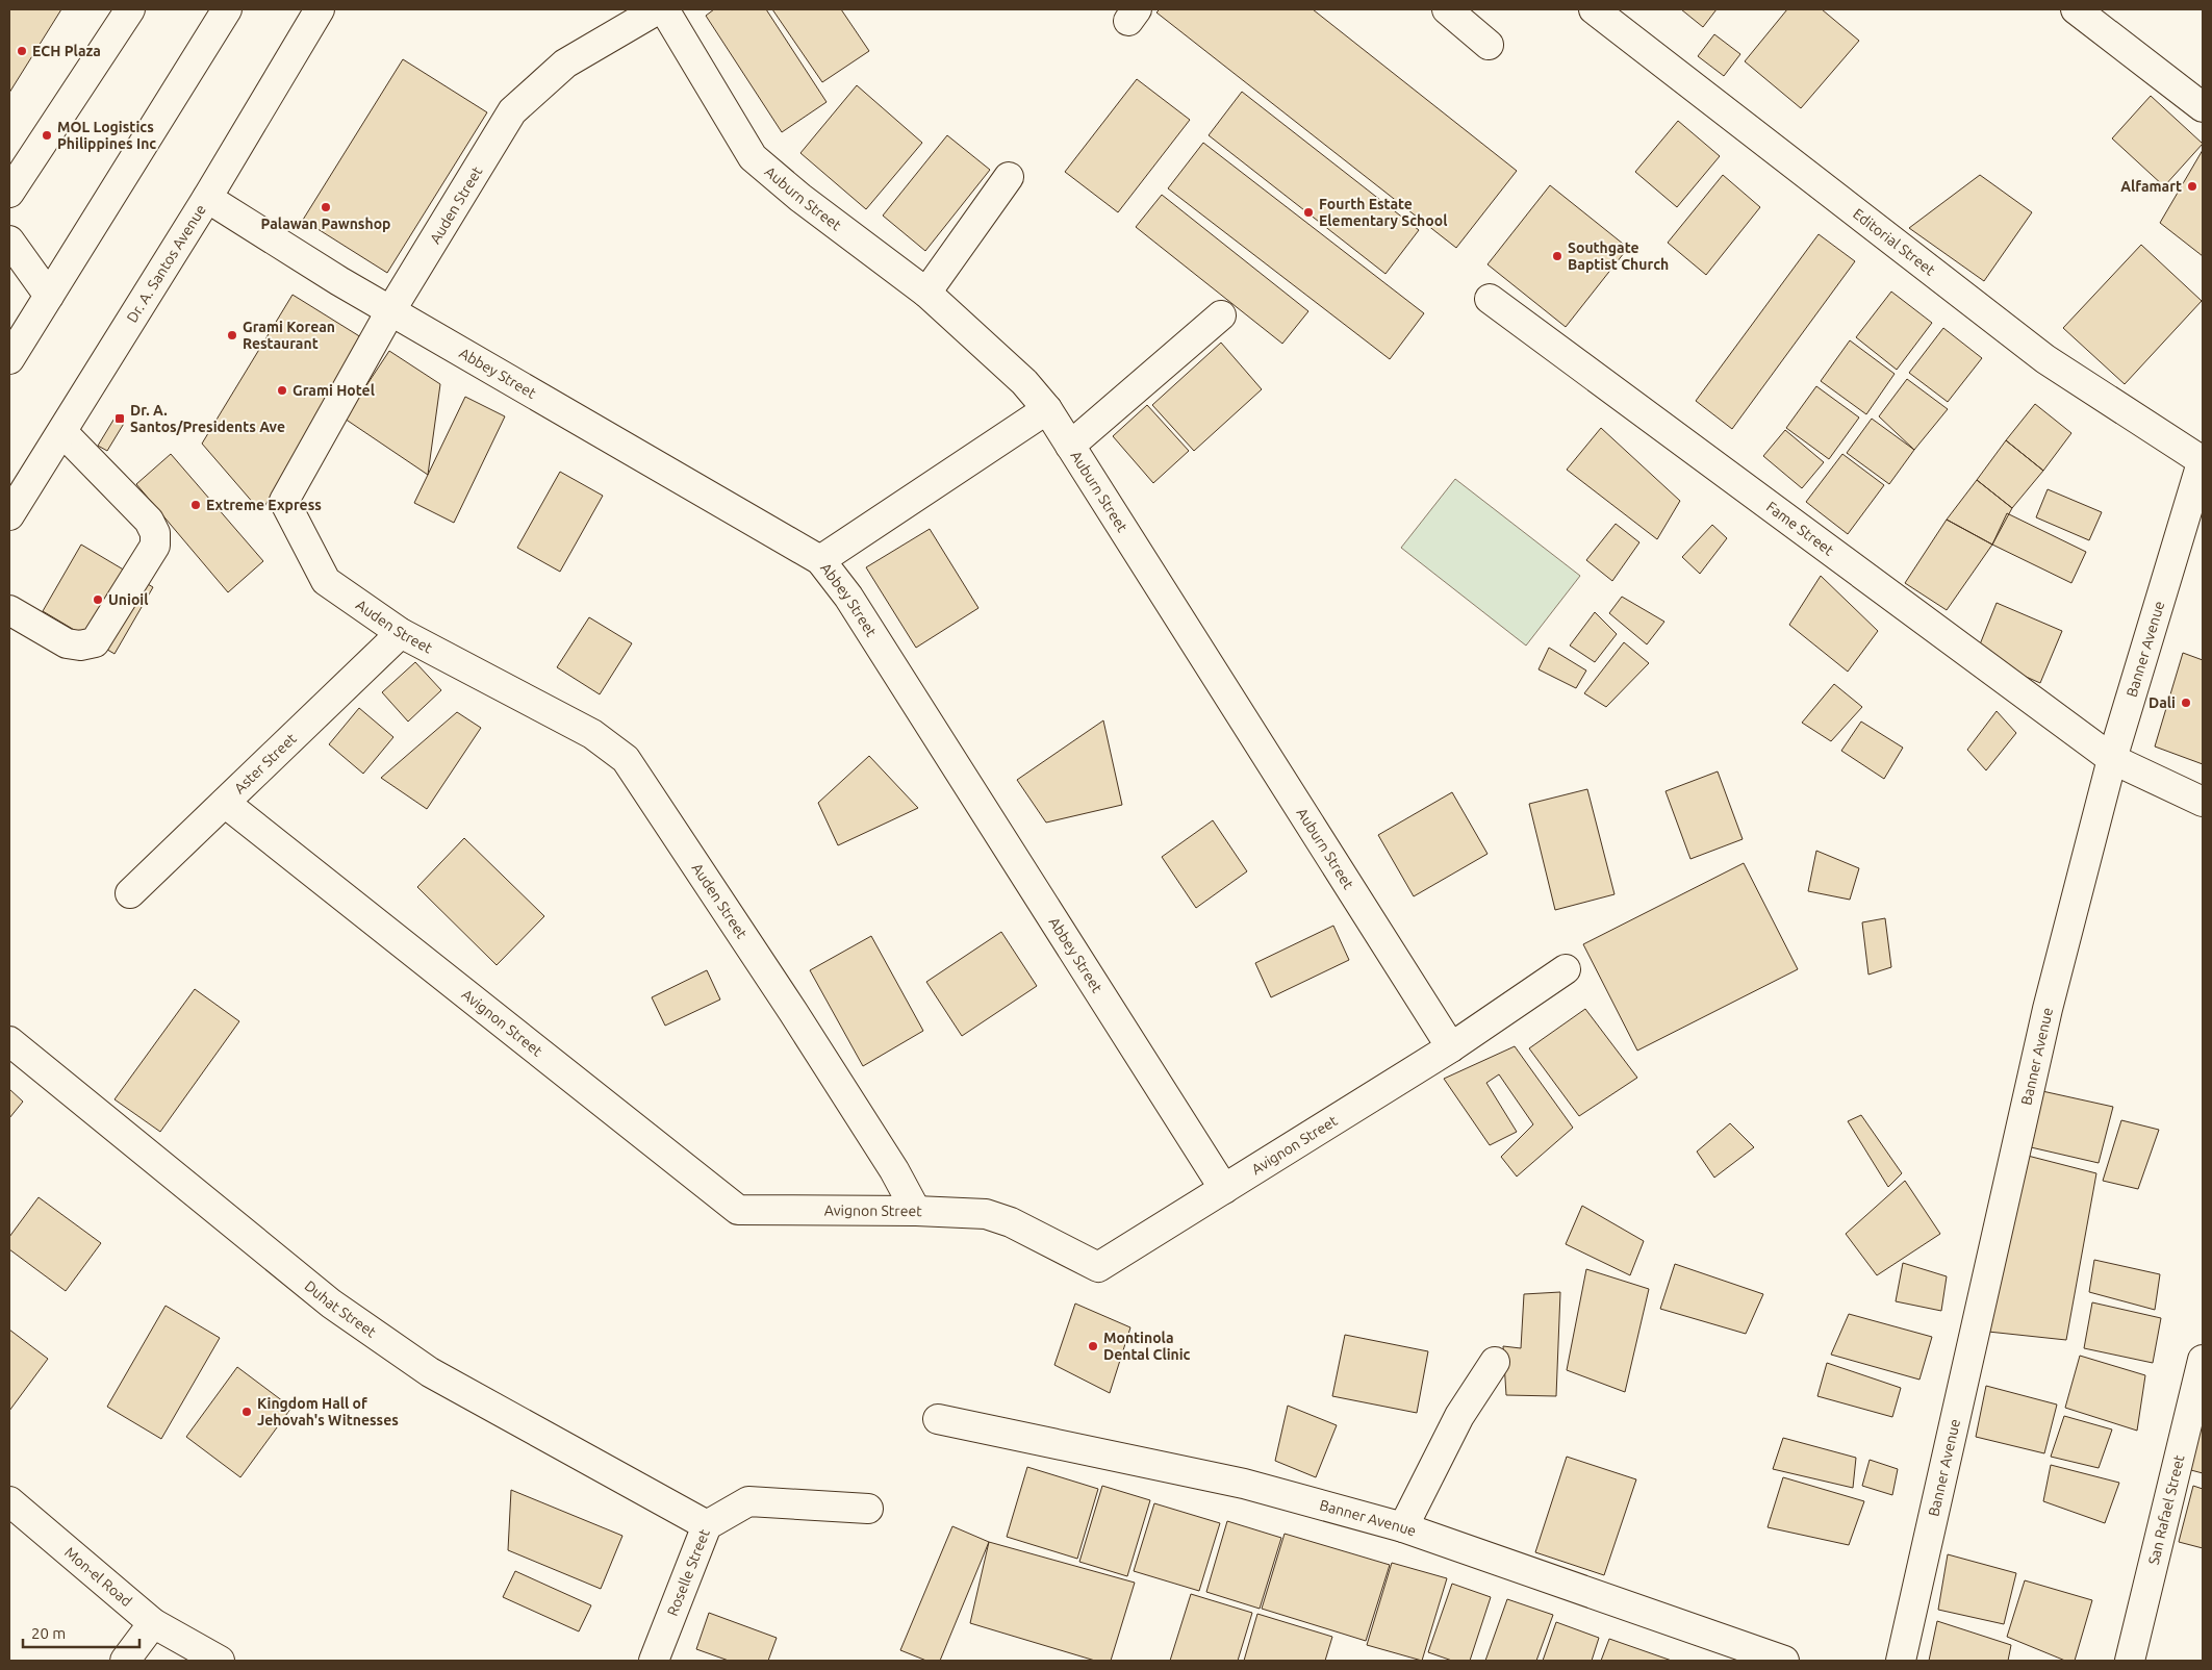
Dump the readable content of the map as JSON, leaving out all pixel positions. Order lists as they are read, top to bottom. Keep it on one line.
{"streets":{"street":["Auburn Street","Auden Street","Editorial Street","Dr. A. Santos Avenue","Abbey Street","Fame Street","Banner Avenue","Aster Street","Avignon Street","Duhat Street","San Rafael Street","Roselle Street","Mon-el Road"]},"crossings":[["Auburn Street","Avignon Street"],["Auden Street","Abbey Street"],["Auden Street","Aster Street"],["Auden Street","Avignon Street"],["Editorial Street","Banner Avenue"],["Dr. A. Santos Avenue","Abbey Street"],["Abbey Street","Avignon Street"],["Fame Street","Banner Avenue"],["Aster Street","Avignon Street"],["Duhat Street","Roselle Street"]],"places":{"other":["ECH Plaza","MOL Logistics Philippines Inc","Alfamart","Palawan Pawnshop","Fourth Estate Elementary School","Southgate Baptist Church","Grami Korean Restaurant","Grami Hotel","Extreme Express","Unioil","Dali","Montinola Dental Clinic","Kingdom Hall of Jehovah's Witnesses"],"transit":["Dr. A. Santos/Presidents Ave"]},"scale_bar":"20 m"}
